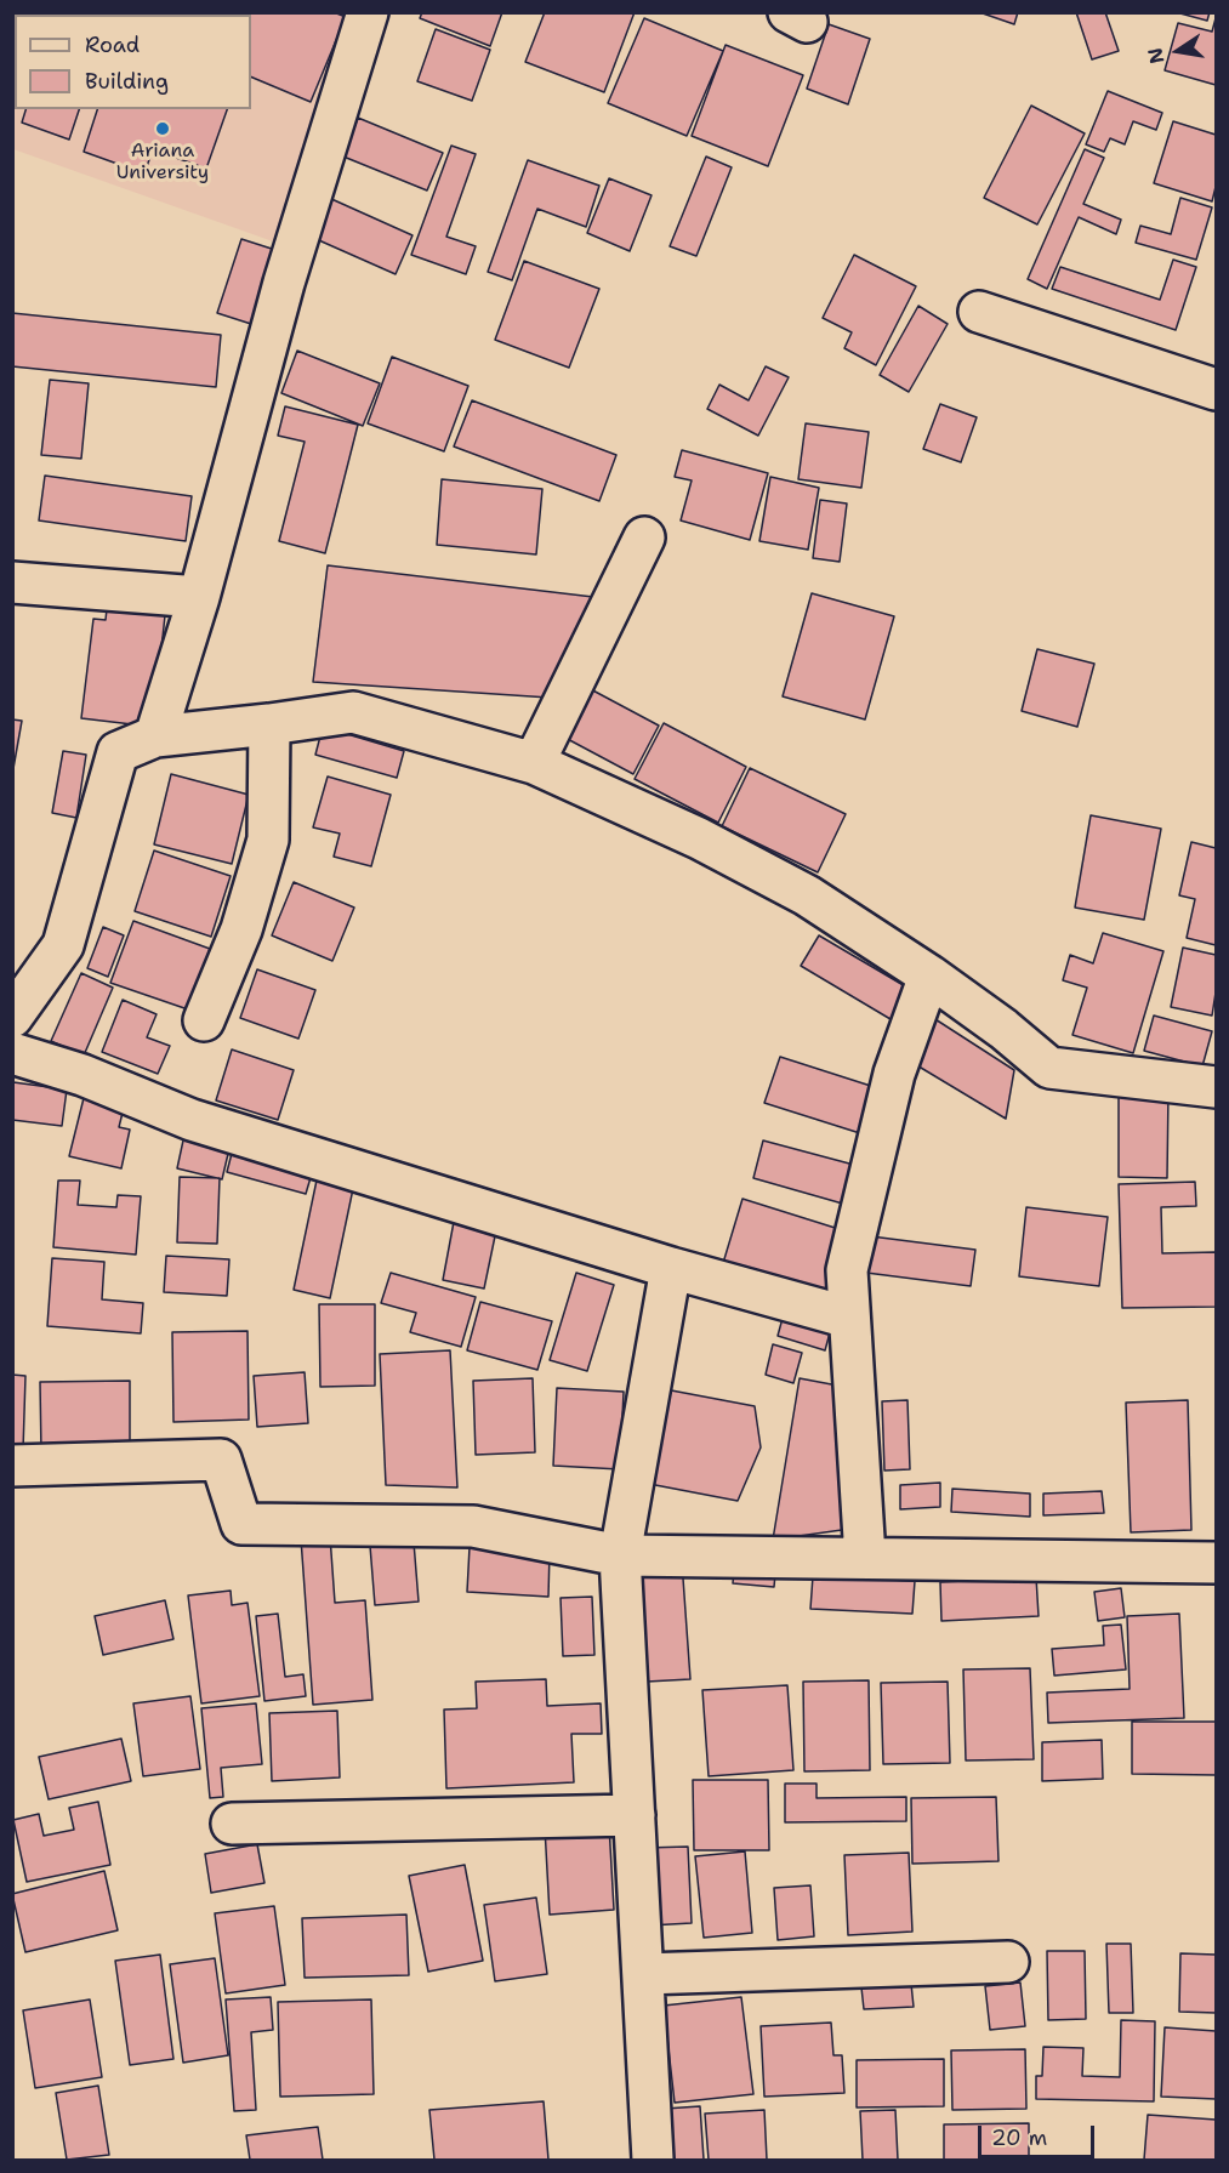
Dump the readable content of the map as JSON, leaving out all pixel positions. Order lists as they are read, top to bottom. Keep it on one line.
{"places":["Ariana University"],"legend":["Road","Building"],"scale_bar":"20 m","north":"left"}
